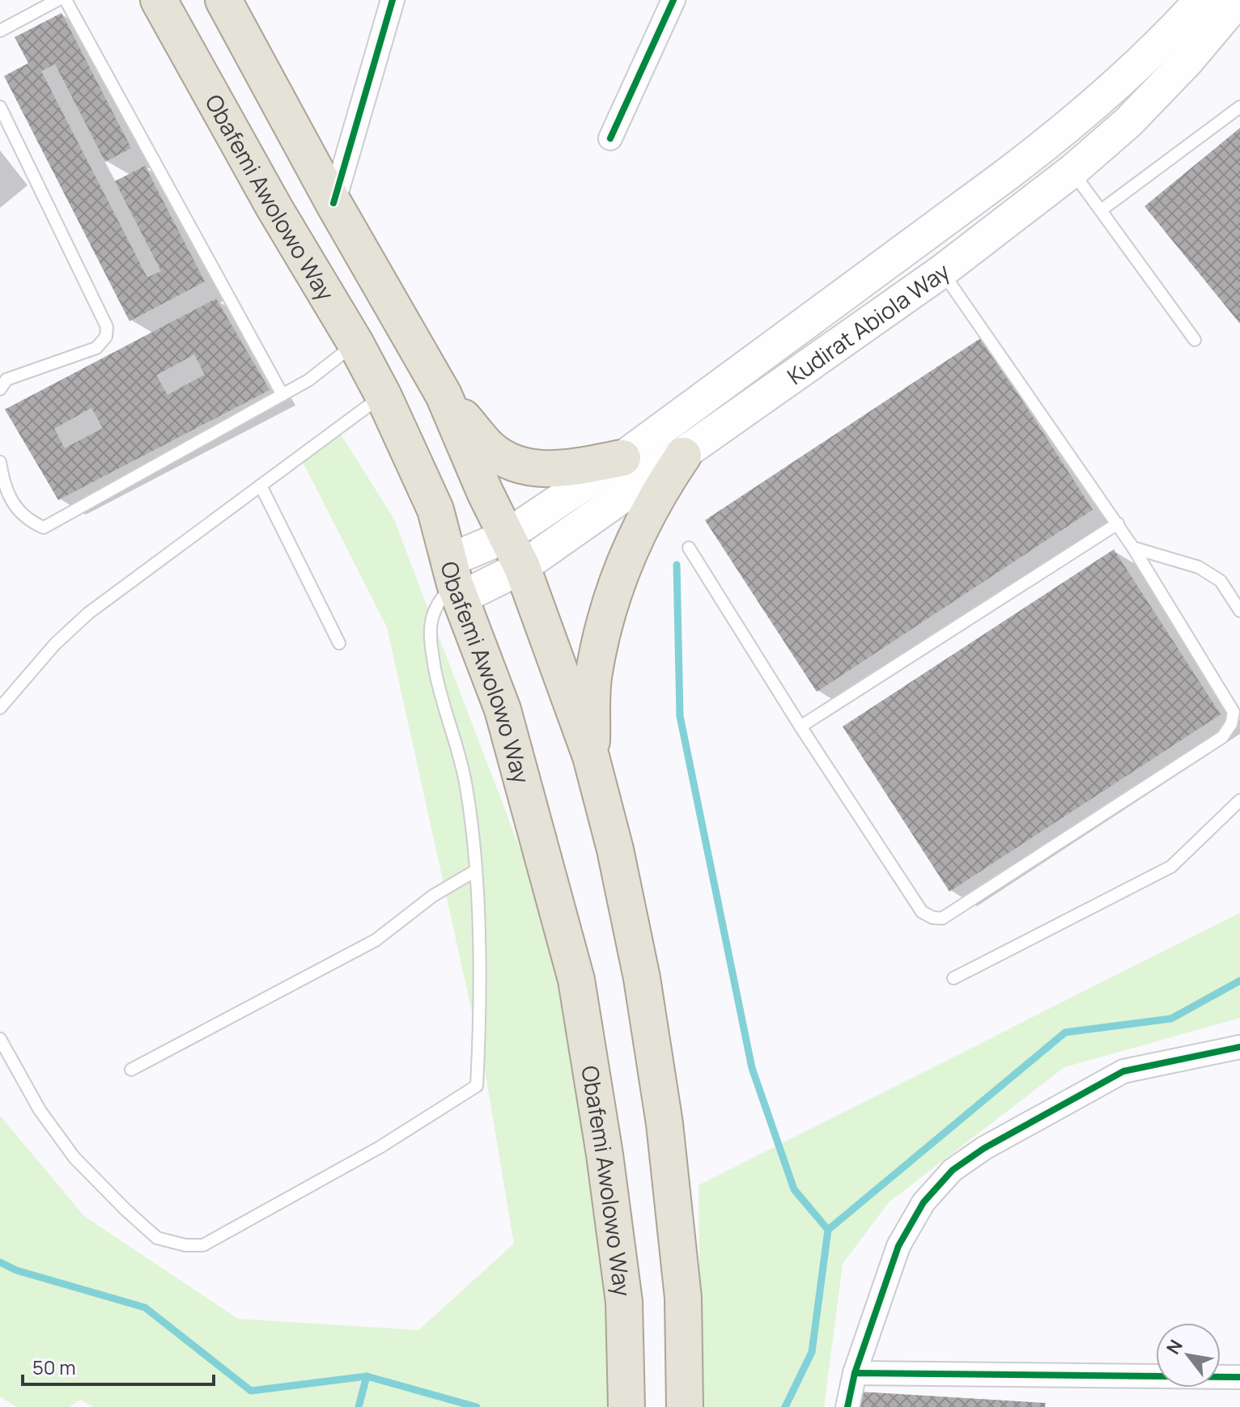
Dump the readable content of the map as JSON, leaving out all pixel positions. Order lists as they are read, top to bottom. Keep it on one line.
{"streets":{"main road":["Obafemi Awolowo Way","Kudirat Abiola Way"]},"crossings":[["Obafemi Awolowo Way","Kudirat Abiola Way"]],"scale_bar":"50 m","north":"top left"}
